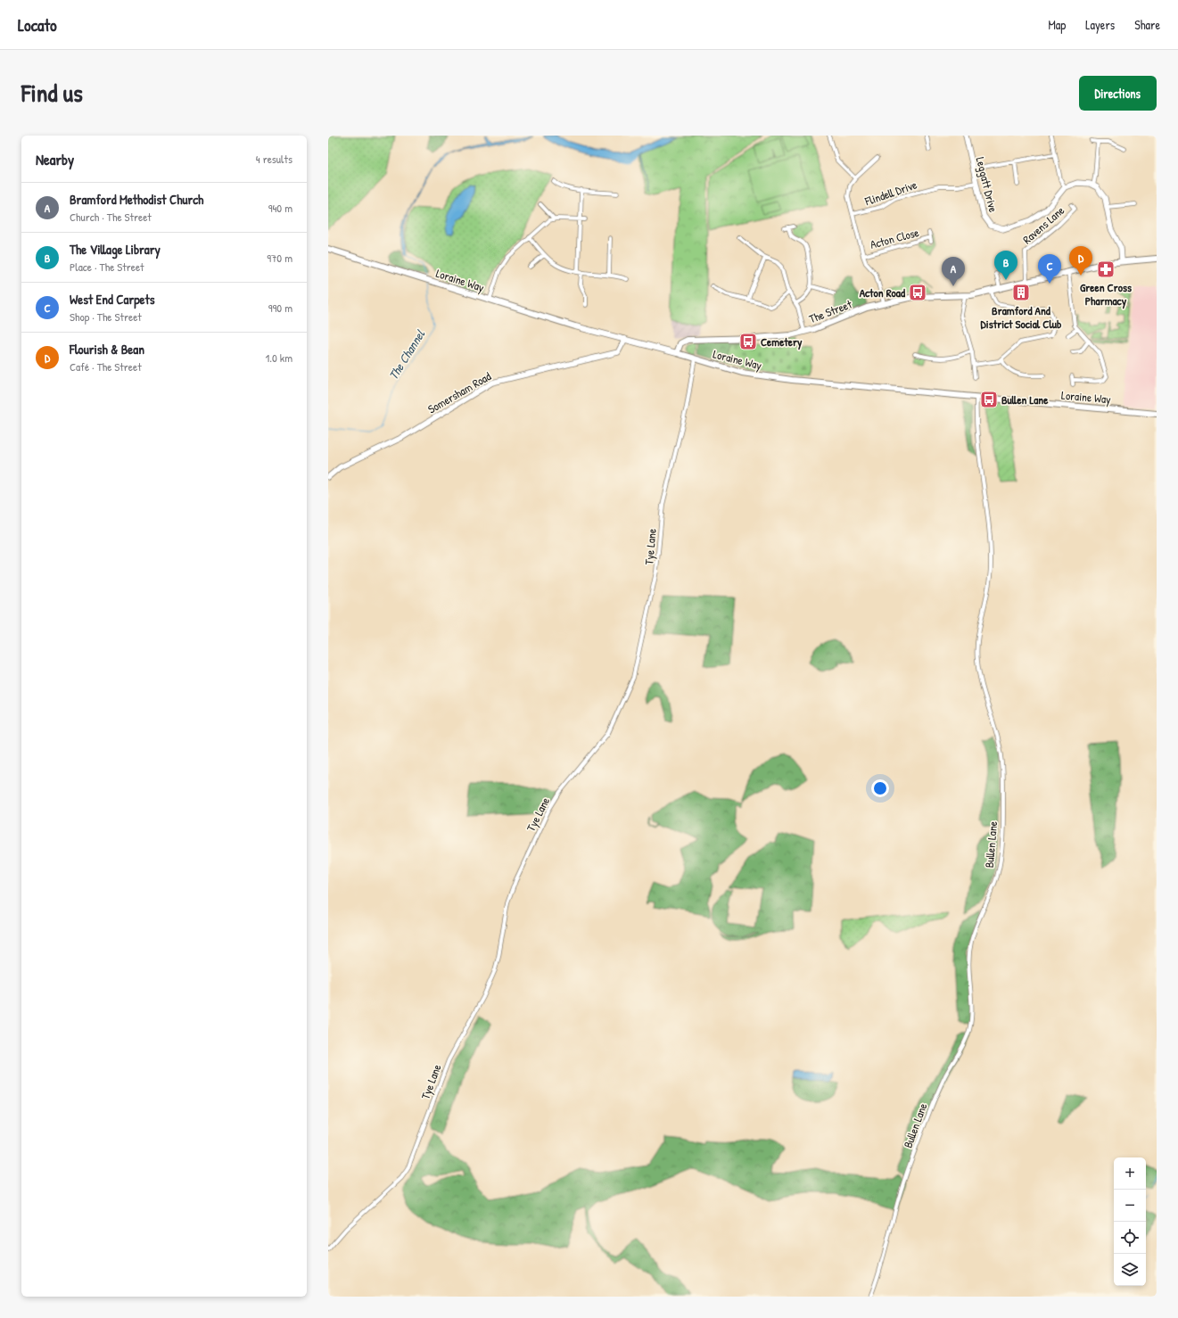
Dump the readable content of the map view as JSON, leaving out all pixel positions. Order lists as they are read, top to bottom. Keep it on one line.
{"streets":{"main road":["Loraine Way","The Street"],"street":["Leggatt Drive","Flindell Drive","Ravens Lane","Acton Close","Somersham Road","Tye Lane","Bullen Lane"]},"crossings":[["Leggatt Drive","Flindell Drive"],["Ravens Lane","The Street"],["Loraine Way","The Street"],["Loraine Way","Somersham Road"],["Loraine Way","Tye Lane"],["Loraine Way","Bullen Lane"]],"water":["The Channel"],"places":{"pharmacy":["Green Cross Pharmacy"],"bus stop":["Acton Road","Cemetery","Bullen Lane"],"building":["Bramford And District Social Club"]},"page":{"header":"Locato","nav":["Map","Layers","Share"],"title":"Find us","buttons":"Directions","heading":["Nearby","4 results"],"list":[{"mark":"A","name":"Bramford Methodist Church","note":"Church · The Street","value":"940 m"},{"mark":"B","name":"The Village Library","note":"Place · The Street","value":"970 m"},{"mark":"C","name":"West End Carpets","note":"Shop · The Street","value":"990 m"},{"mark":"D","name":"Flourish & Bean","note":"Café · The Street","value":"1.0 km"}],"pins":["D","B","C","A"],"map_buttons":["+","−"]}}
